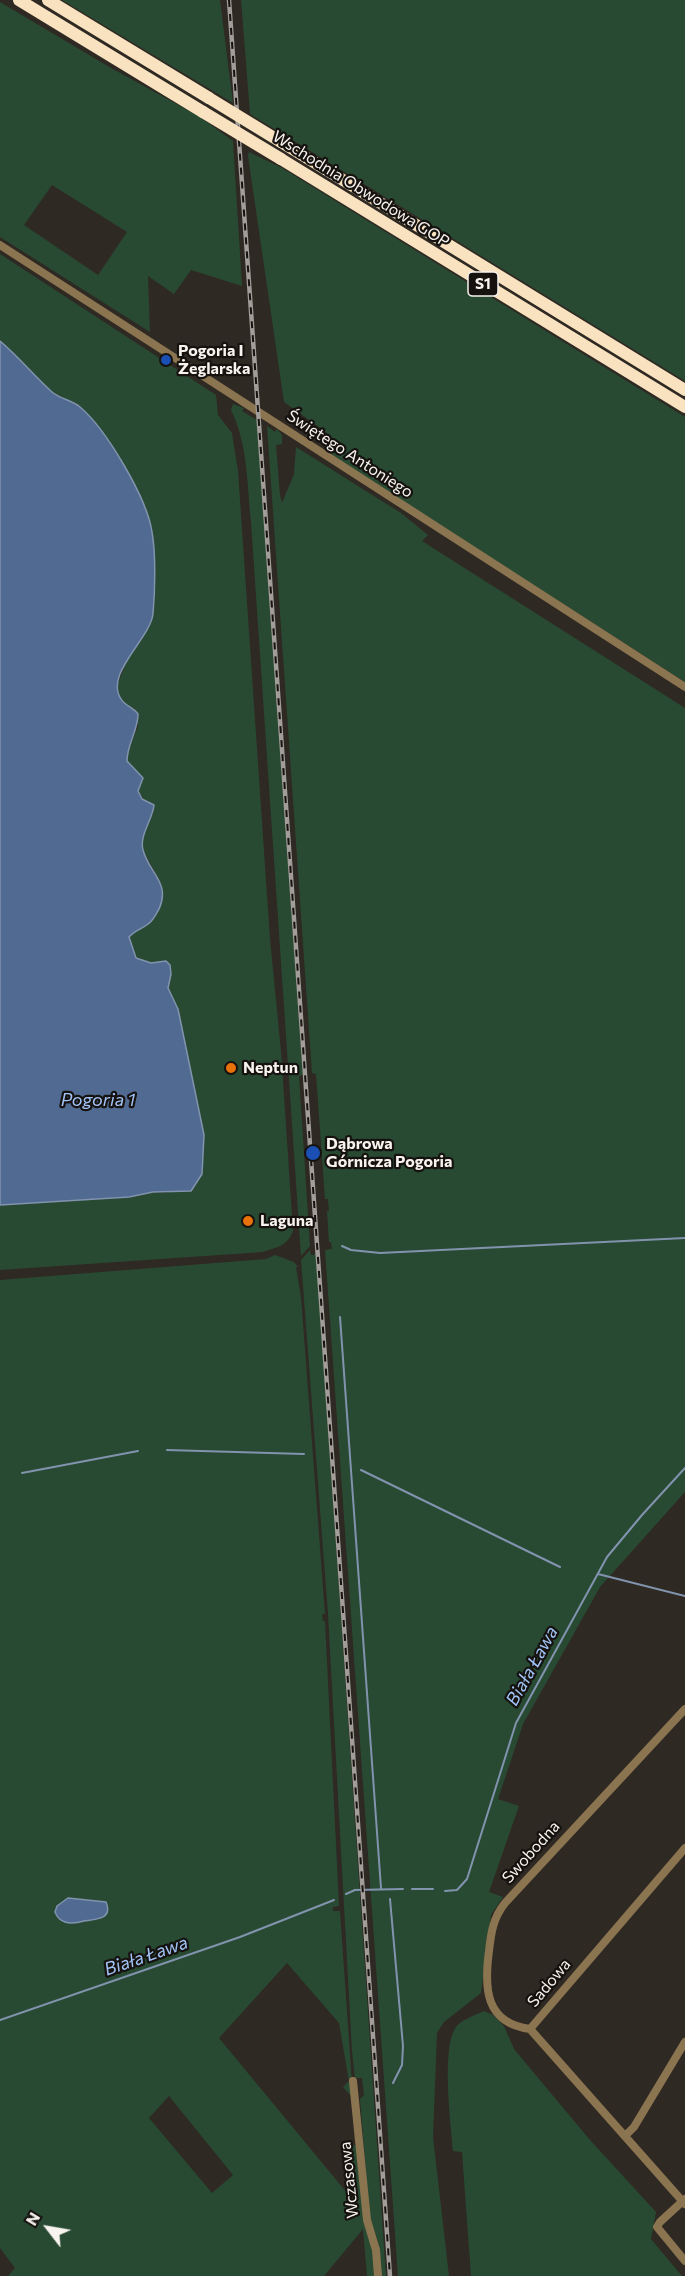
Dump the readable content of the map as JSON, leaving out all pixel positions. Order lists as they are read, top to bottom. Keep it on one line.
{"streets":{"highway":["Wschodnia Obwodowa GOP","S1"],"street":["Świętego Antoniego","Swobodna","Sadowa","Wczasowa"]},"crossings":[["Swobodna","Sadowa"]],"water":["Pogoria 1","Biała Ława"],"places":["Pogoria I Żeglarska","Neptun","Dąbrowa Górnicza Pogoria","Laguna"],"north":"top left"}
